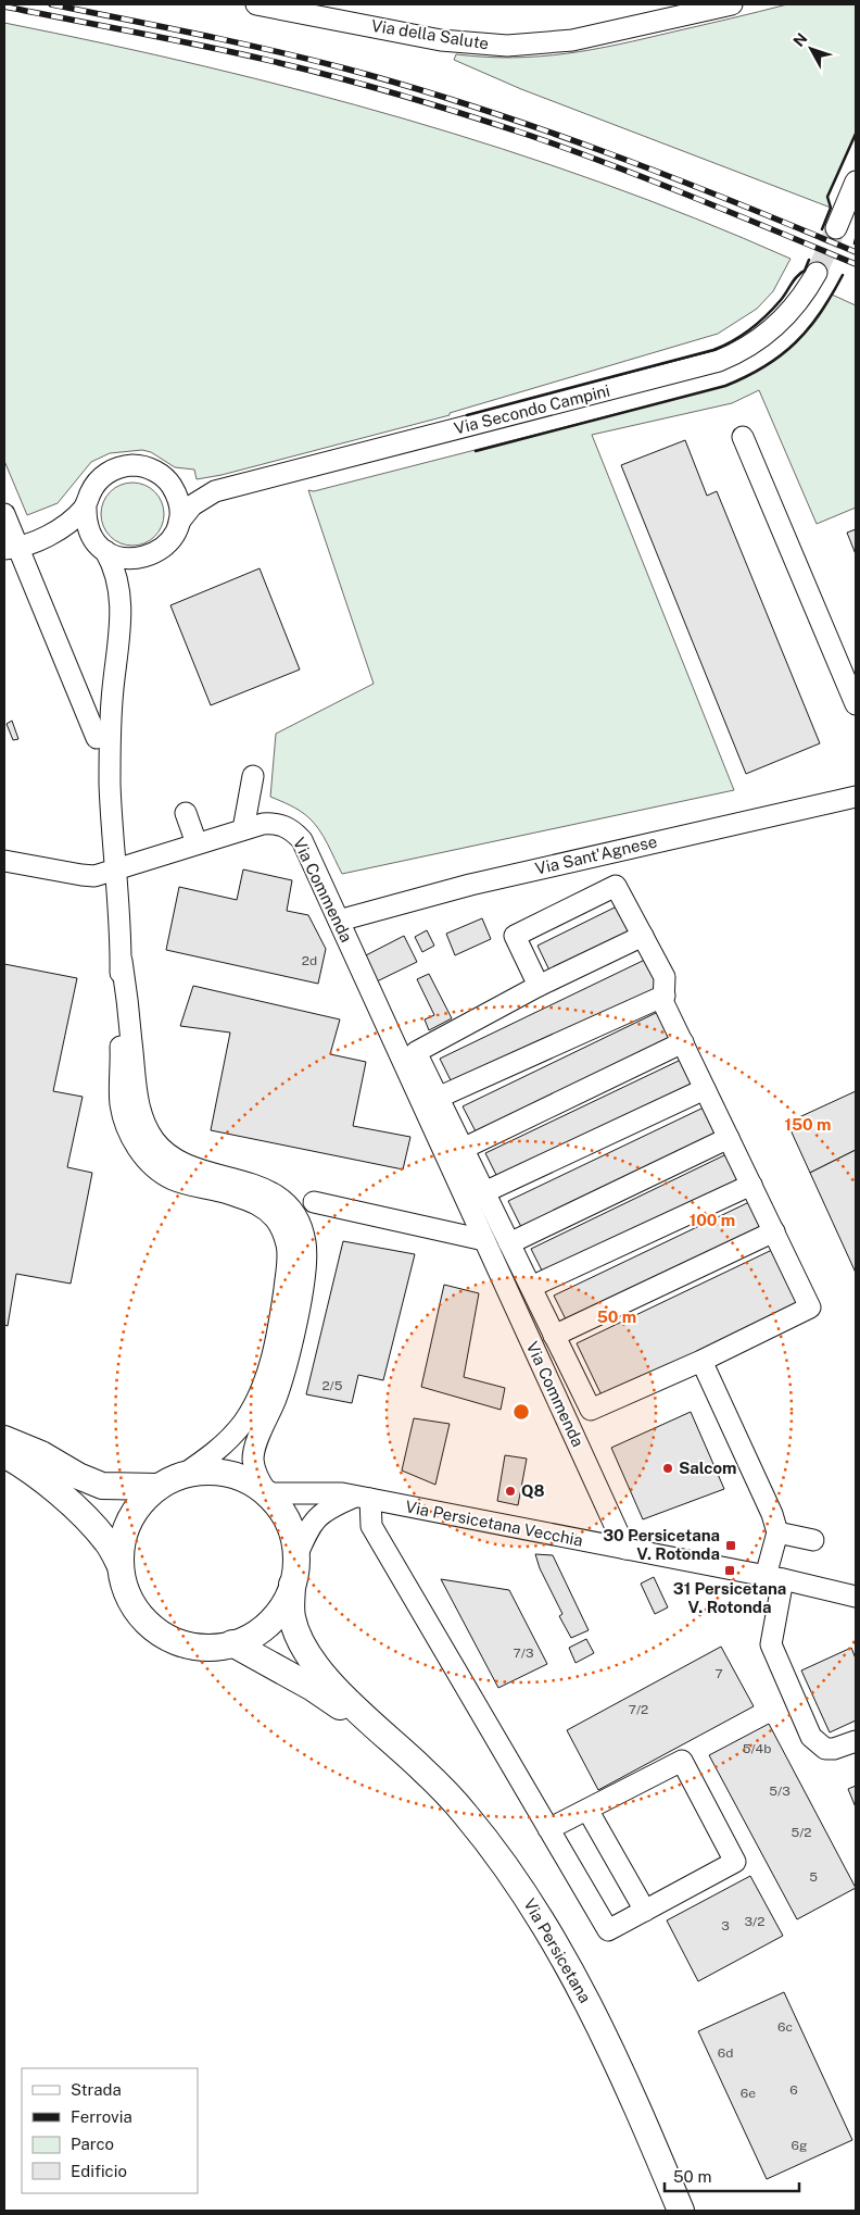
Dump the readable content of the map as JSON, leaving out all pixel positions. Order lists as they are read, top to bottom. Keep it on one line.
{"streets":{"main road":["Via Persicetana"],"street":["Via della Salute","Via Secondo Campini","Via Sant'Agnese","Via Commenda","Via Persicetana Vecchia"]},"crossings":[["Via Sant'Agnese","Via Commenda"],["Via Commenda","Via Persicetana Vecchia"],["Via Persicetana Vecchia","Via Persicetana"]],"places":{"other":["Salcom","Q8"],"transit":["30 Persicetana V. Rotonda","31 Persicetana V. Rotonda"]},"house_numbers":["2d","2/5","7/3","7","7/2","5/4b","5/3","5/2","5","3/2","3","6c","6d","6","6e","6g"],"legend":["Strada","Ferrovia","Parco","Edificio"],"scale_bar":"50 m","north":"top left","rings":["150 m","100 m","50 m"]}
